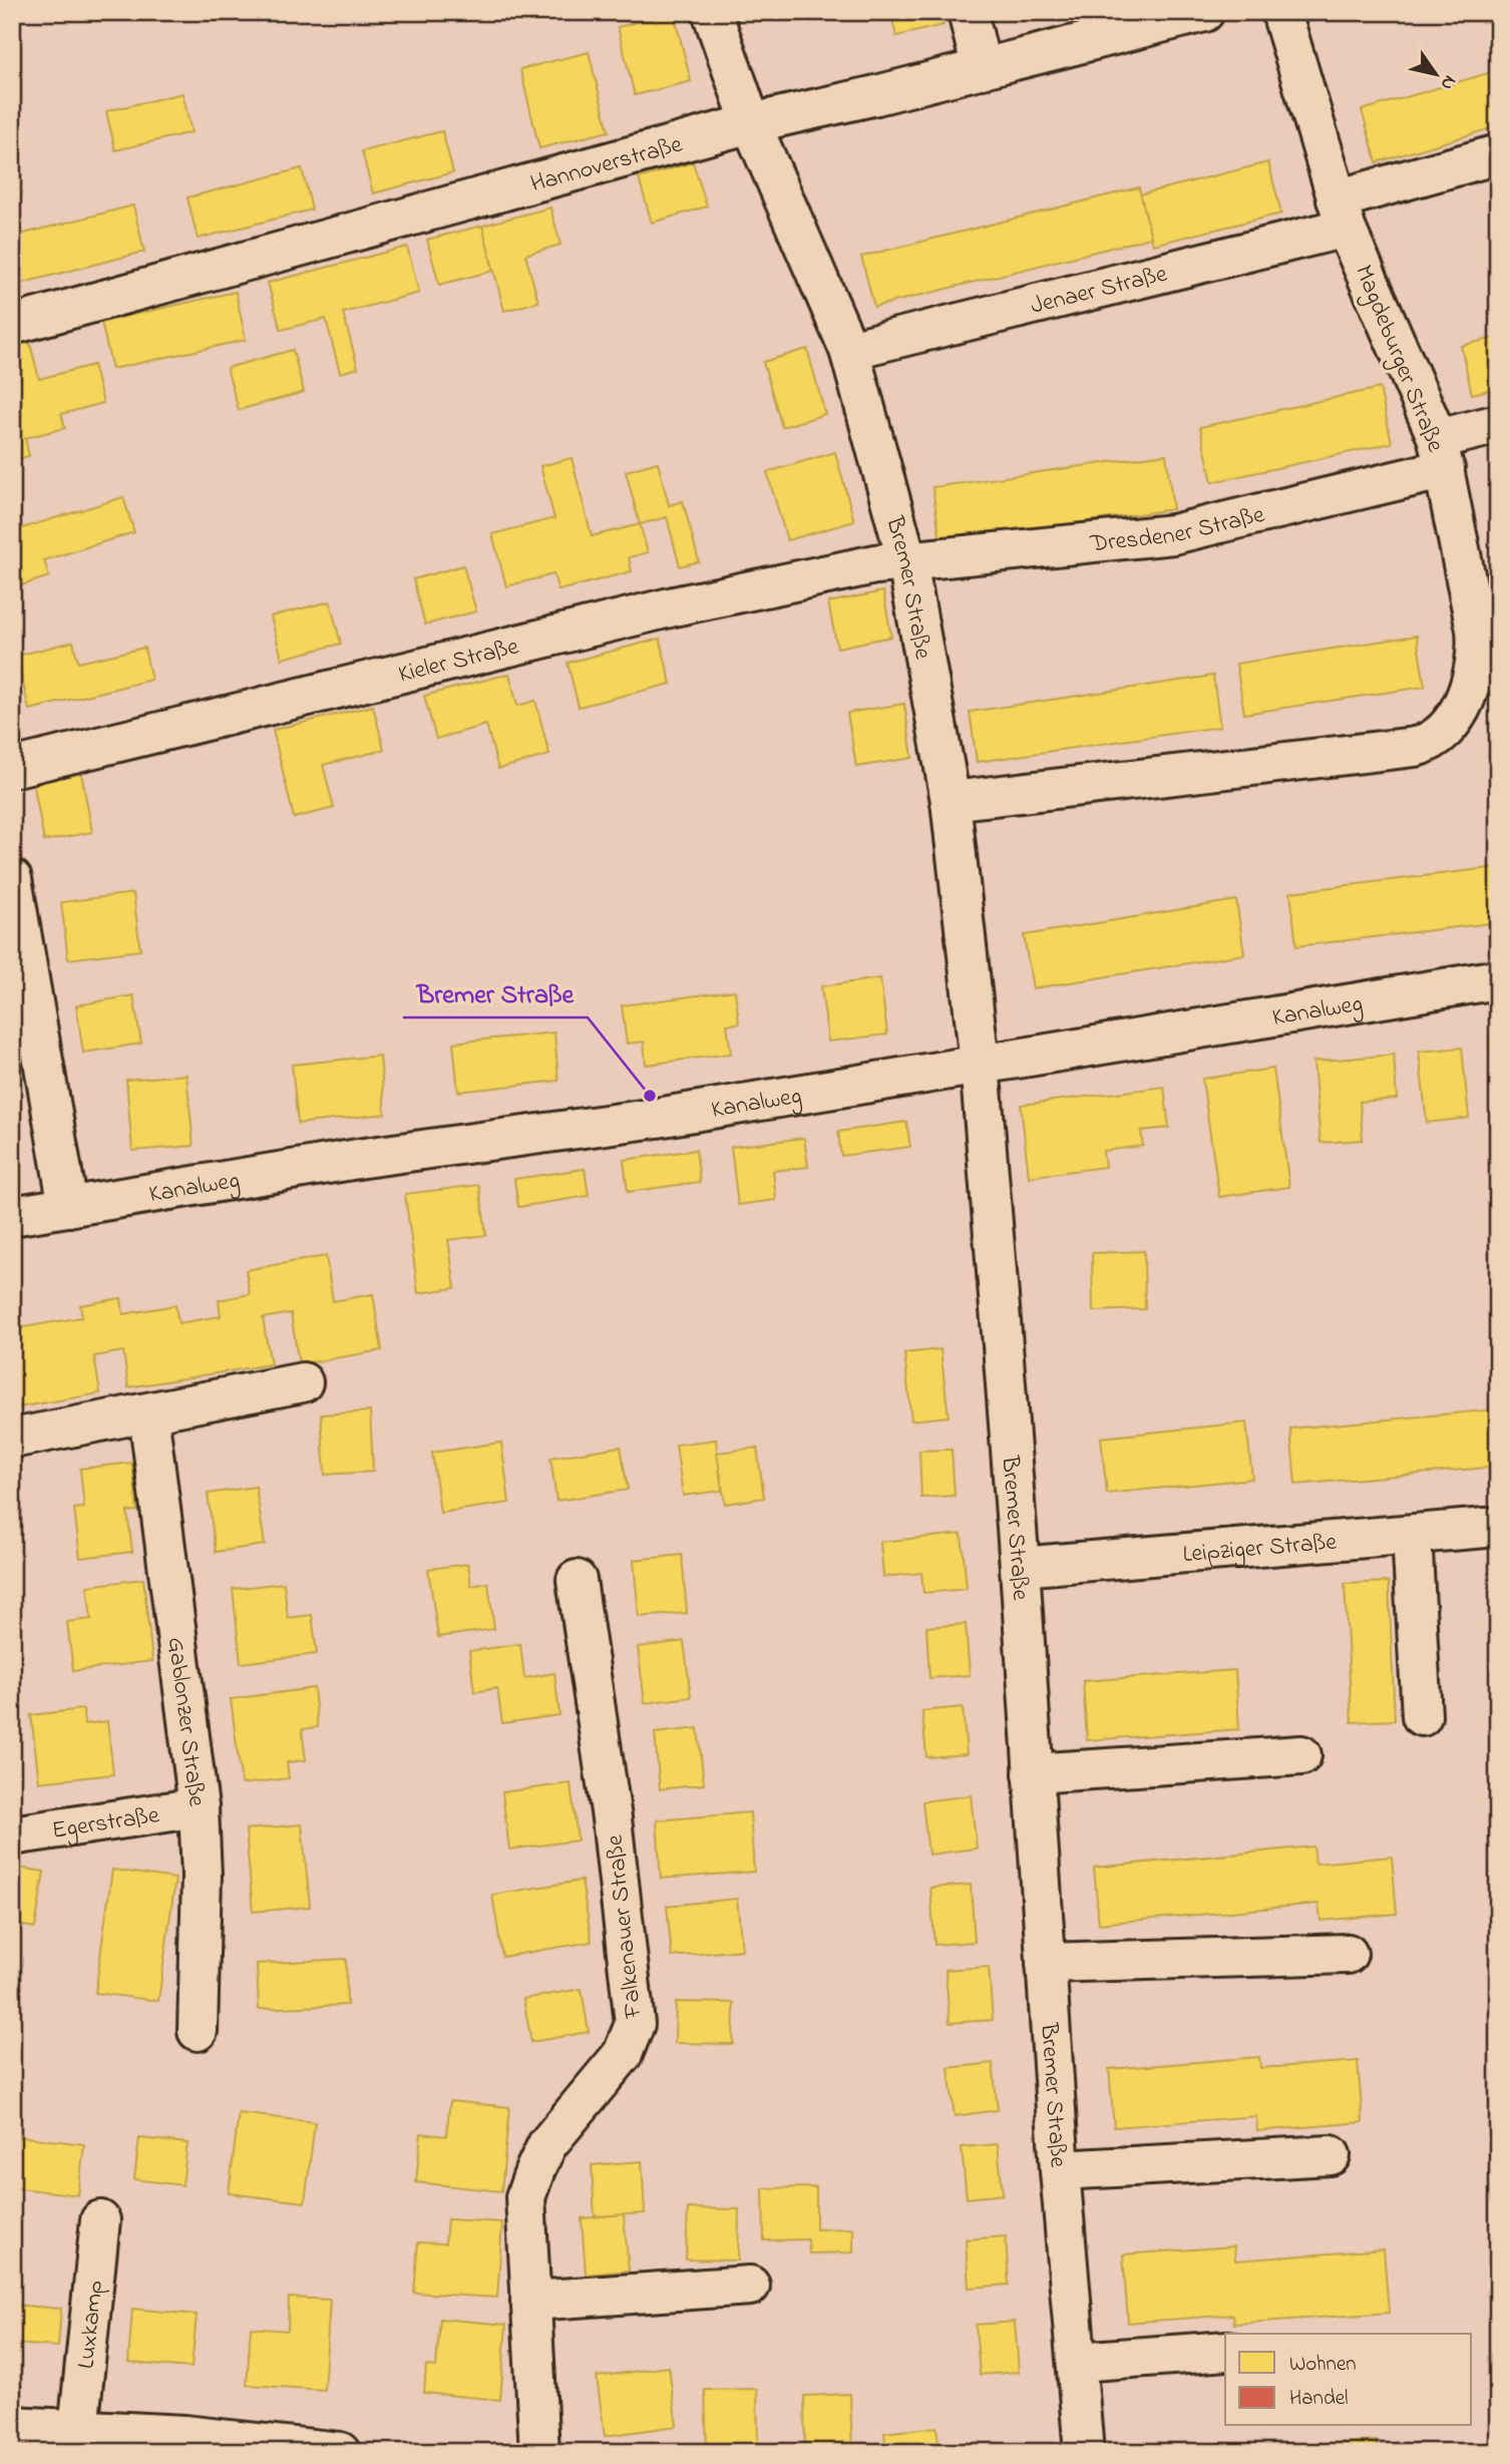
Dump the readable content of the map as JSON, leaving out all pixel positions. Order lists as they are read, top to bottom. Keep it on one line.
{"streets":{"street":["Hannoverstraße","Jenaer Straße","Magdeburger Straße","Dresdener Straße","Bremer Straße","Kieler Straße","Kanalweg","Leipziger Straße","Gablonzer Straße","Egerstraße","Falkenauer Straße","Luxkamp"]},"crossings":[["Hannoverstraße","Bremer Straße"],["Jenaer Straße","Magdeburger Straße"],["Jenaer Straße","Bremer Straße"],["Magdeburger Straße","Dresdener Straße"],["Magdeburger Straße","Bremer Straße"],["Dresdener Straße","Bremer Straße"],["Dresdener Straße","Kieler Straße"],["Bremer Straße","Kieler Straße"],["Bremer Straße","Kanalweg"],["Bremer Straße","Leipziger Straße"],["Gablonzer Straße","Egerstraße"]],"places":["Bremer Straße"],"legend":["Wohnen","Handel"],"north":"bottom right"}
